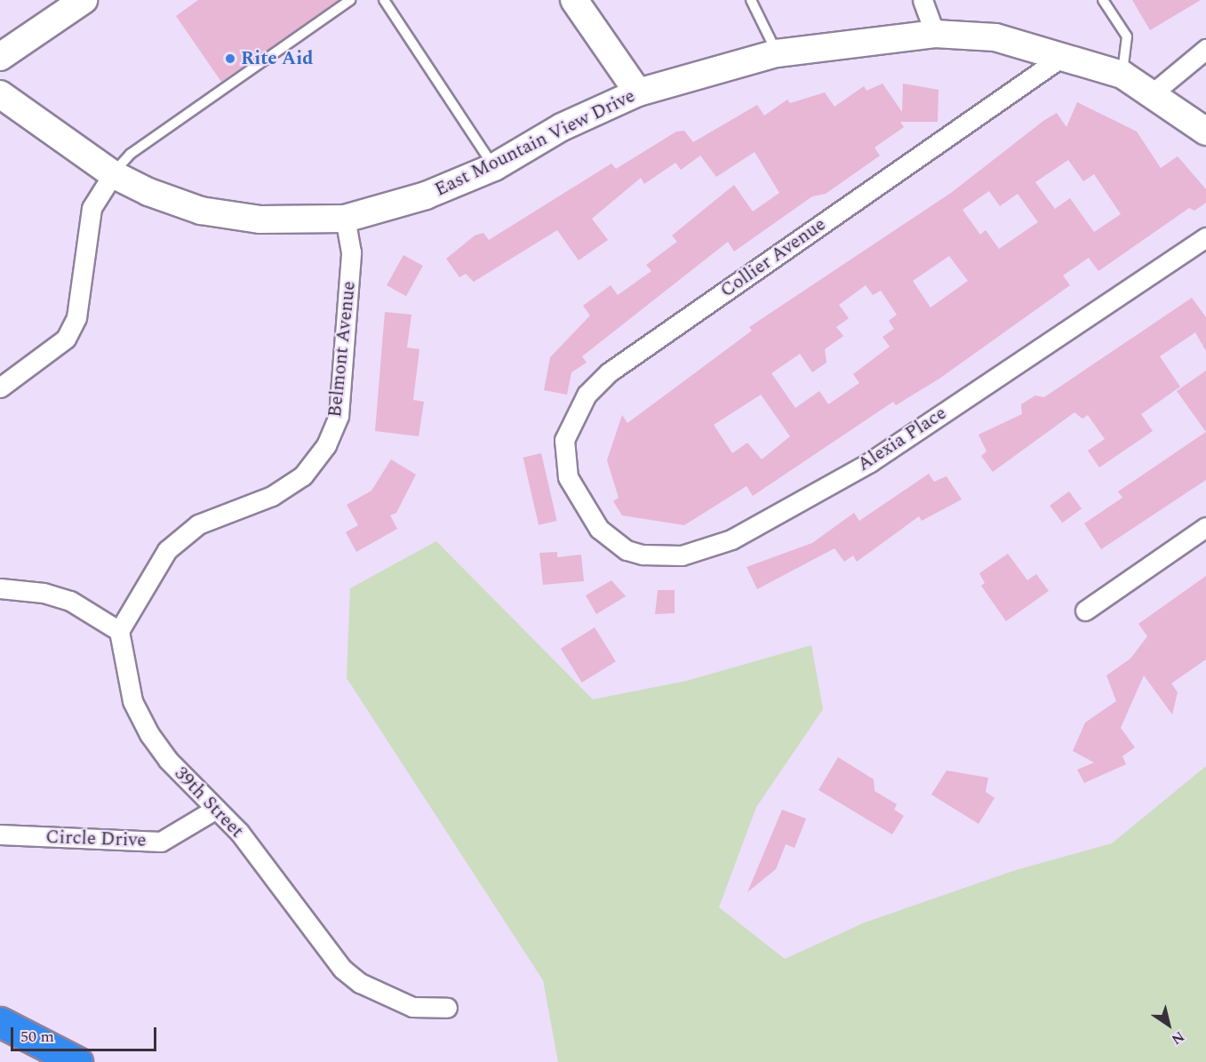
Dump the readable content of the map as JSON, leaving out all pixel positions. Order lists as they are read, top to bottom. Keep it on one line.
{"streets":{"street":["East Mountain View Drive","Collier Avenue","Belmont Avenue","Alexia Place","39th Street","Circle Drive"]},"crossings":[["East Mountain View Drive","Collier Avenue"],["East Mountain View Drive","Belmont Avenue"],["Collier Avenue","Alexia Place"],["Belmont Avenue","39th Street"],["39th Street","Circle Drive"]],"places":["Rite Aid"],"scale_bar":"50 m","north":"bottom right"}
